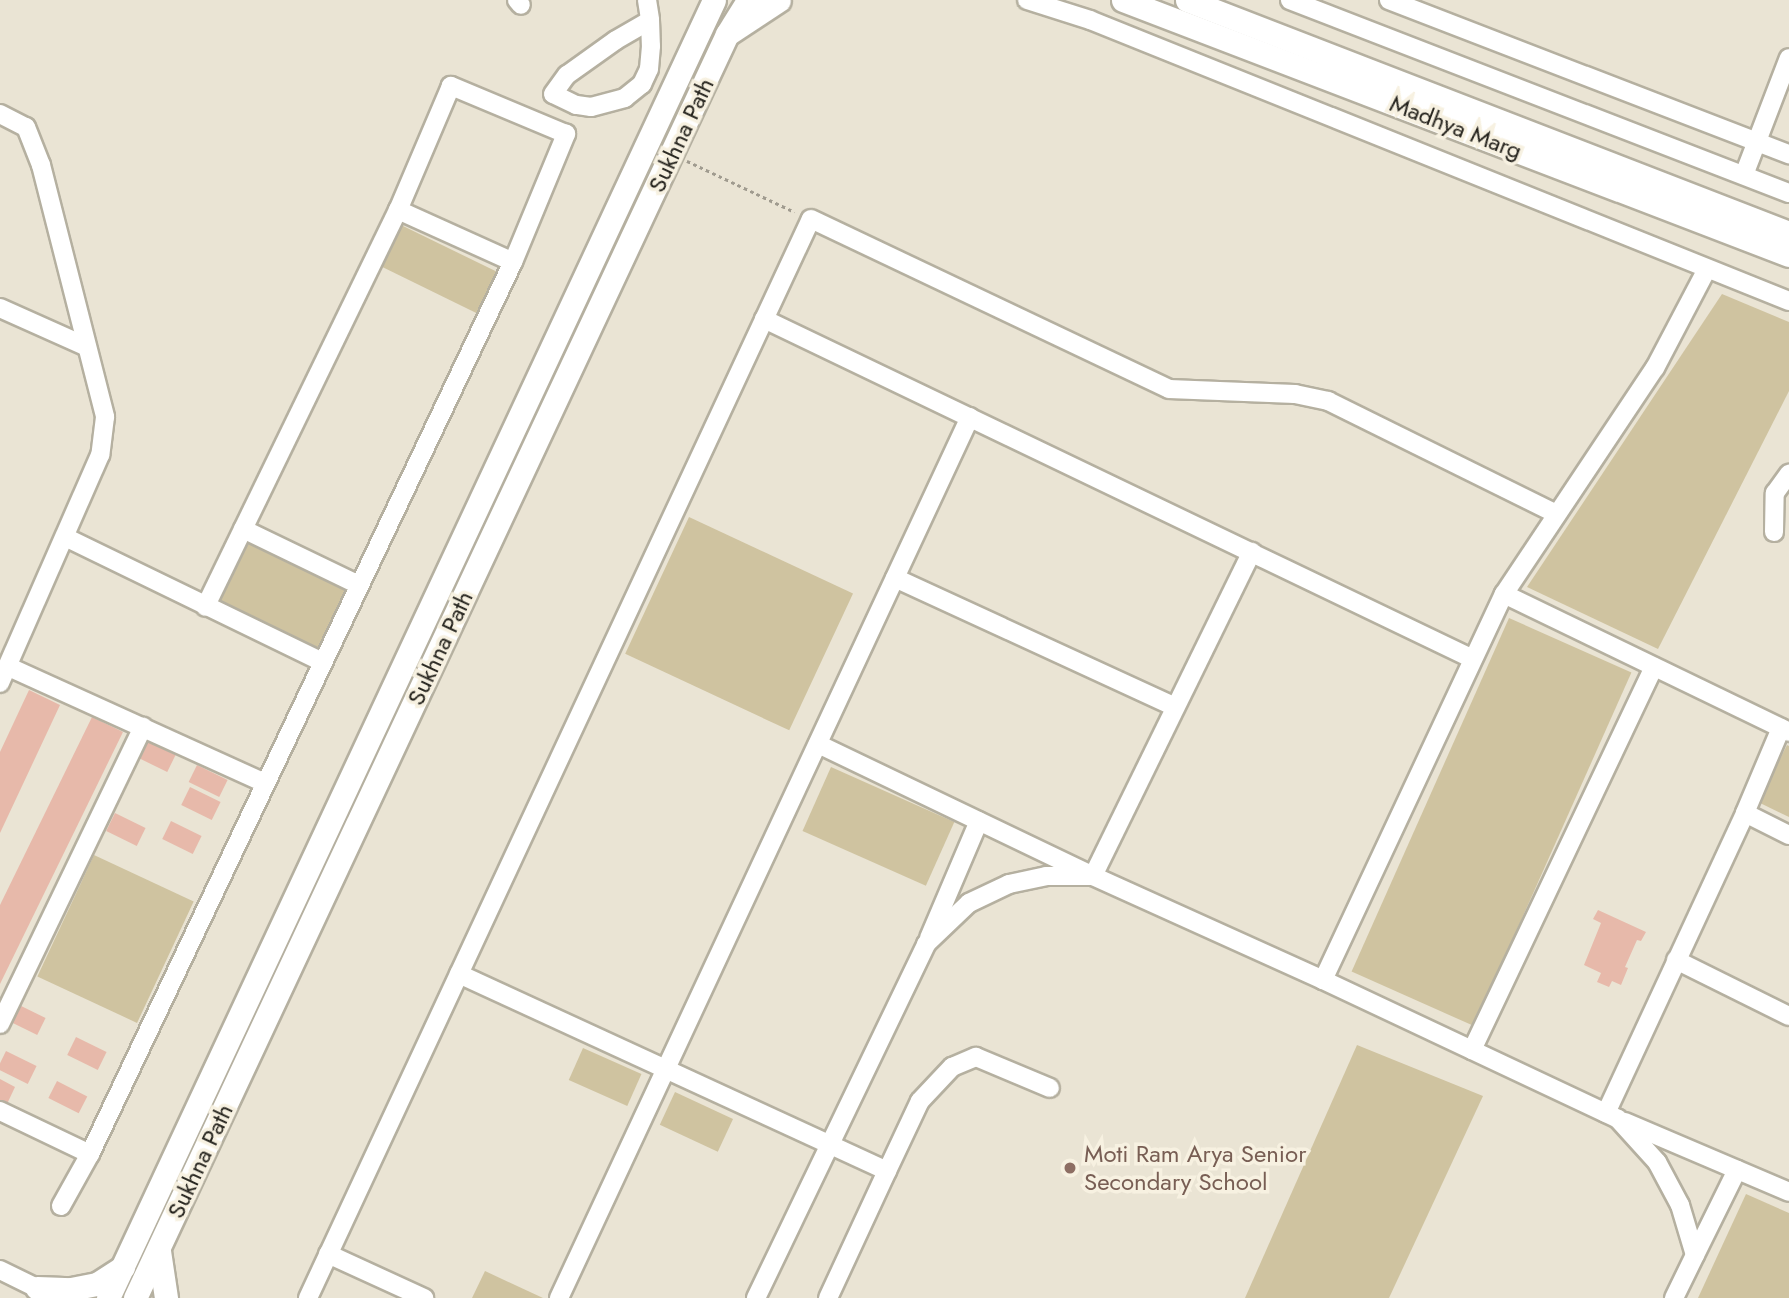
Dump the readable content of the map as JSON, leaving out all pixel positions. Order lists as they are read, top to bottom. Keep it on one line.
{"streets":{"main road":["Madhya Marg","Sukhna Path"]},"places":["Moti Ram Arya Senior Secondary School"]}
